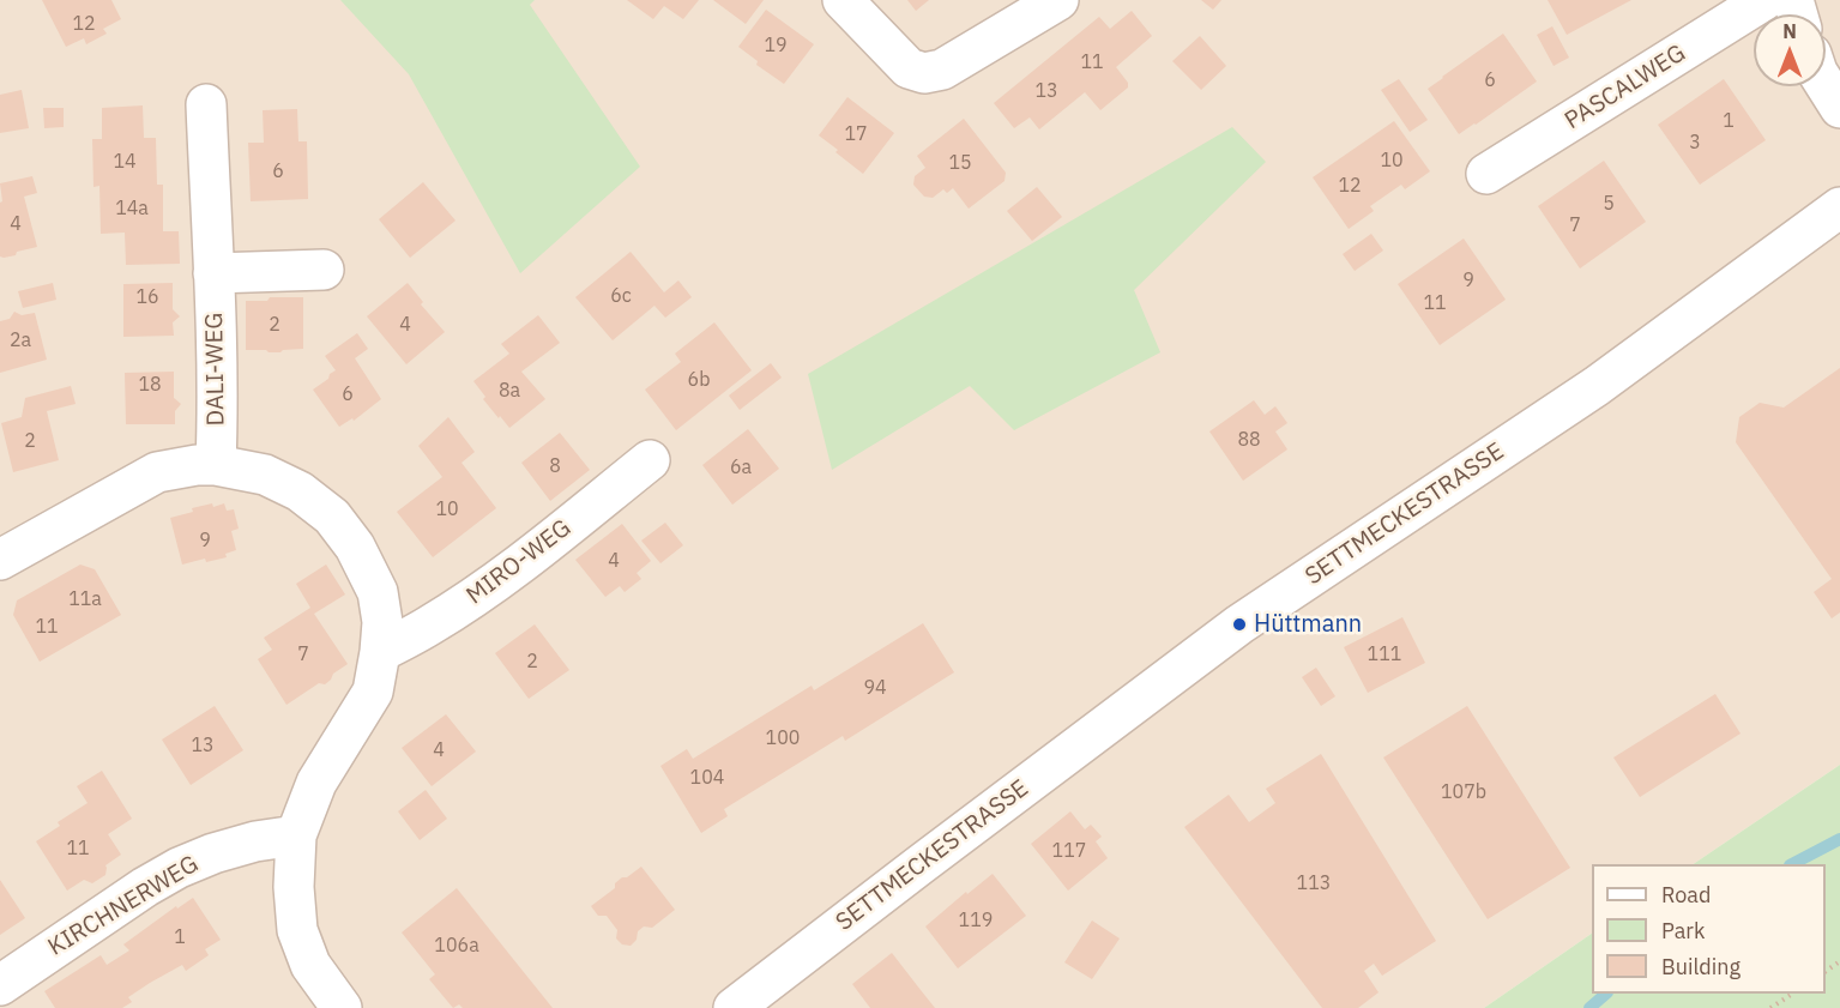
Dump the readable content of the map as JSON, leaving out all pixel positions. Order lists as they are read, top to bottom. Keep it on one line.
{"streets":{"street":["PASCALWEG","DALI-WEG","SETTMECKESTRASSE","MIRO-WEG","KIRCHNERWEG"]},"places":["Hüttmann"],"house_numbers":["12","19","11","6","13","1","17","3","10","14","15","6","12","5","14a","4","7","9","6c","16","11","2","4","2a","6b","18","8a","6","88","2","8","6a","10","9","4","11a","11","7","111","2","94","100","13","4","104","107b","11","117","113","119","1","106a"],"legend":["Road","Park","Building"],"north":"top"}
